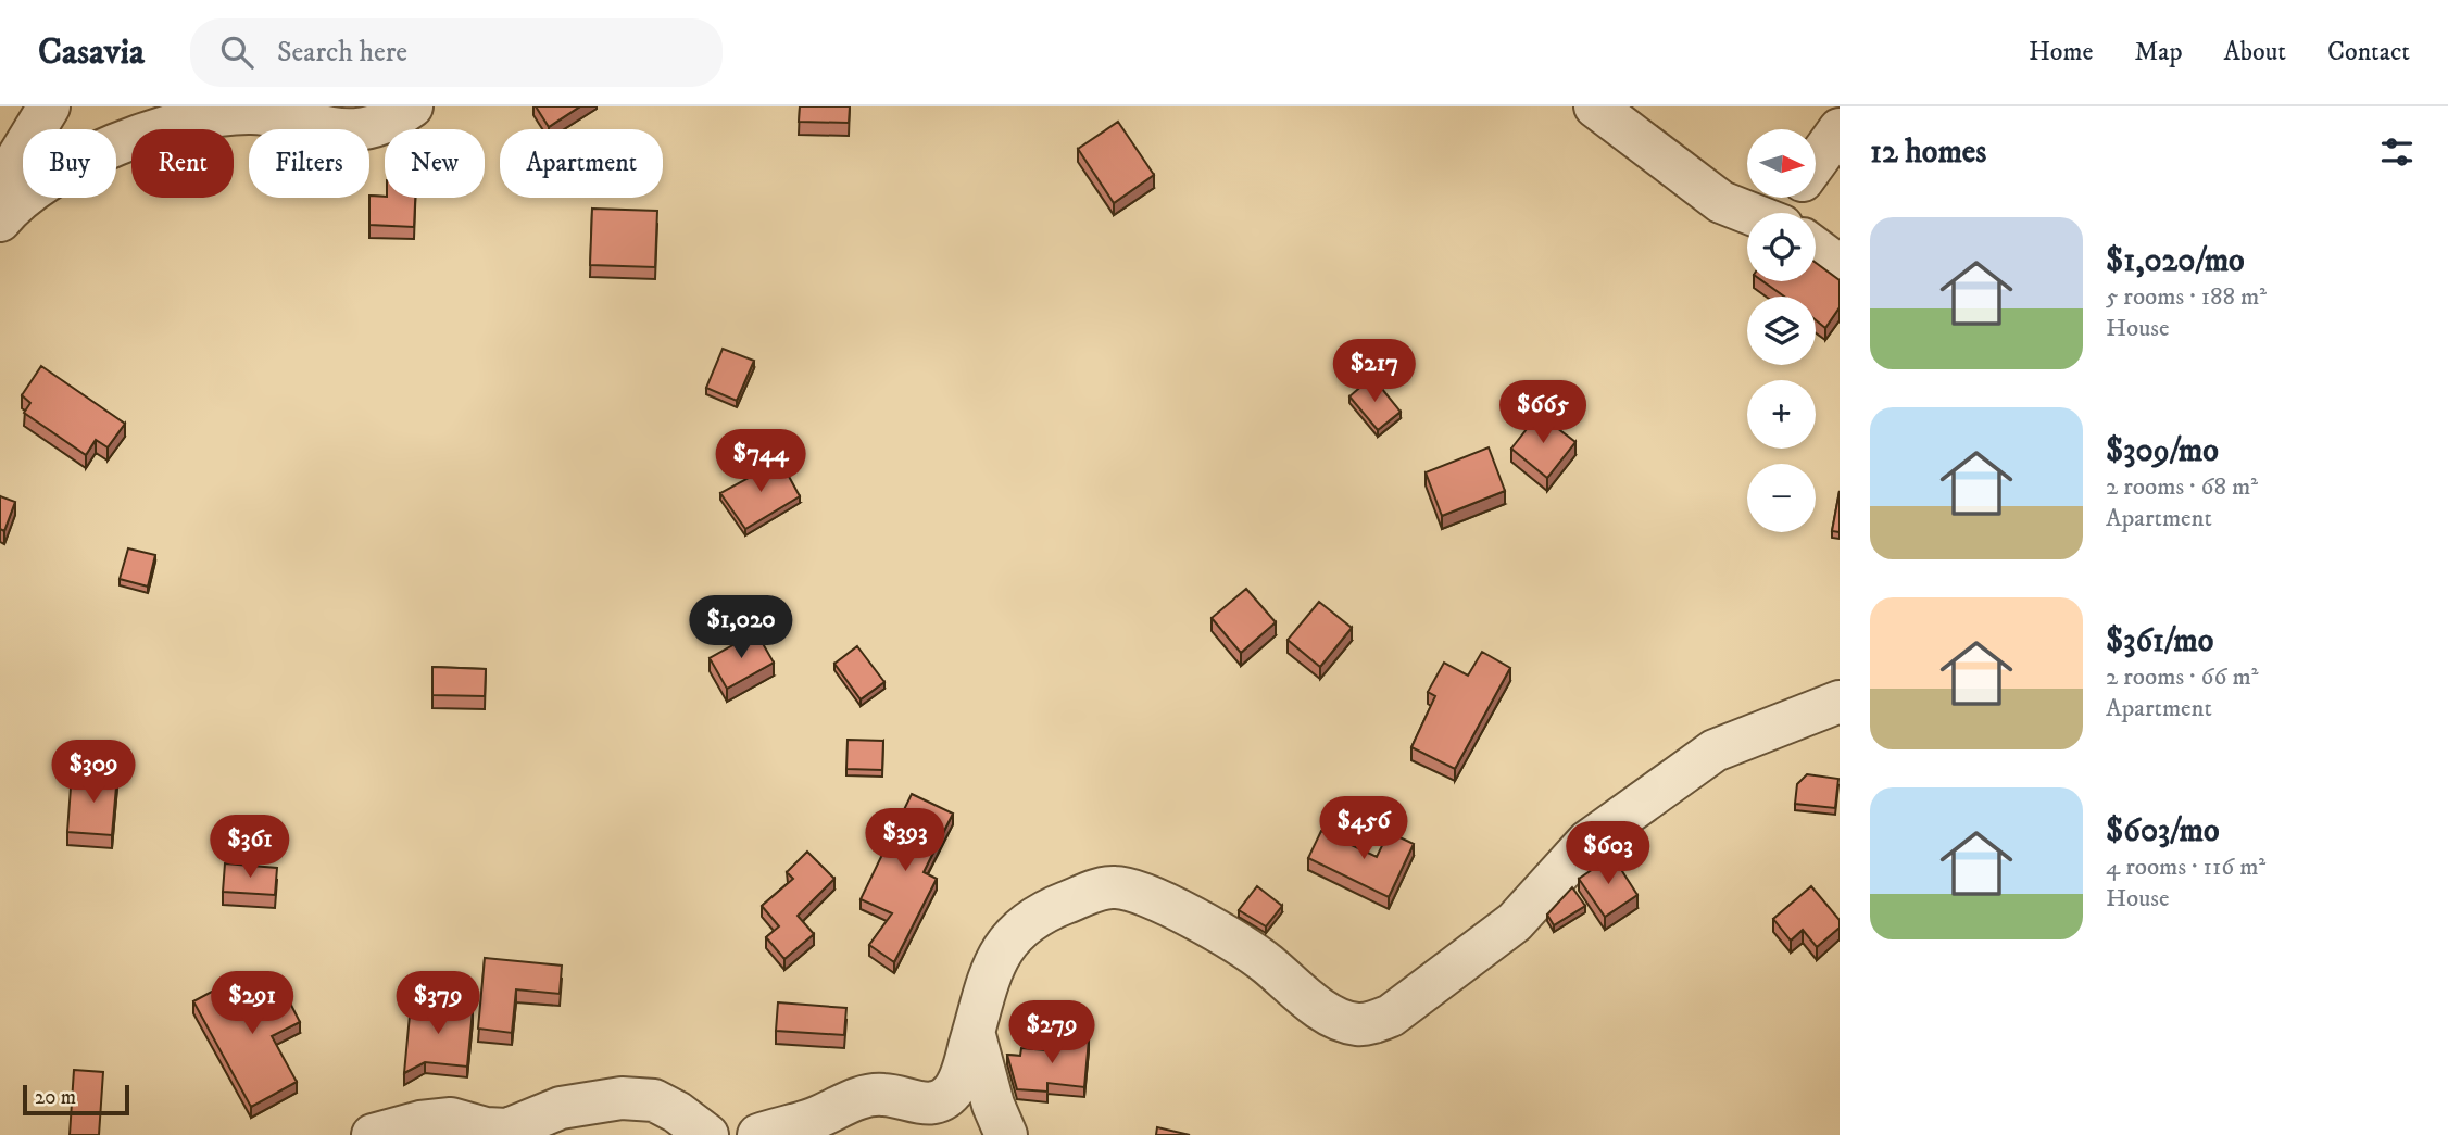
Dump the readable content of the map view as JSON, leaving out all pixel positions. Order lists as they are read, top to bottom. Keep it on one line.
{"scale_bar":"20 m","north":"right","page":{"header":"Casavia","search":"Search here","nav":["Home","Map","About","Contact"],"heading":"12 homes","map_buttons":["+","−"],"chip":["Buy","Rent","Filters","New","Apartment"],"list":[{"name":"$1,020/mo","note":"5 rooms · 188 m² · House"},{"name":"$309/mo","note":"2 rooms · 68 m² · Apartment"},{"name":"$361/mo","note":"2 rooms · 66 m² · Apartment"},{"name":"$603/mo","note":"4 rooms · 116 m² · House"}],"price":["$217","$665","$744","$1,020","$309","$456","$393","$361","$603","$291","$379","$279"],"scale":"20 m"}}
